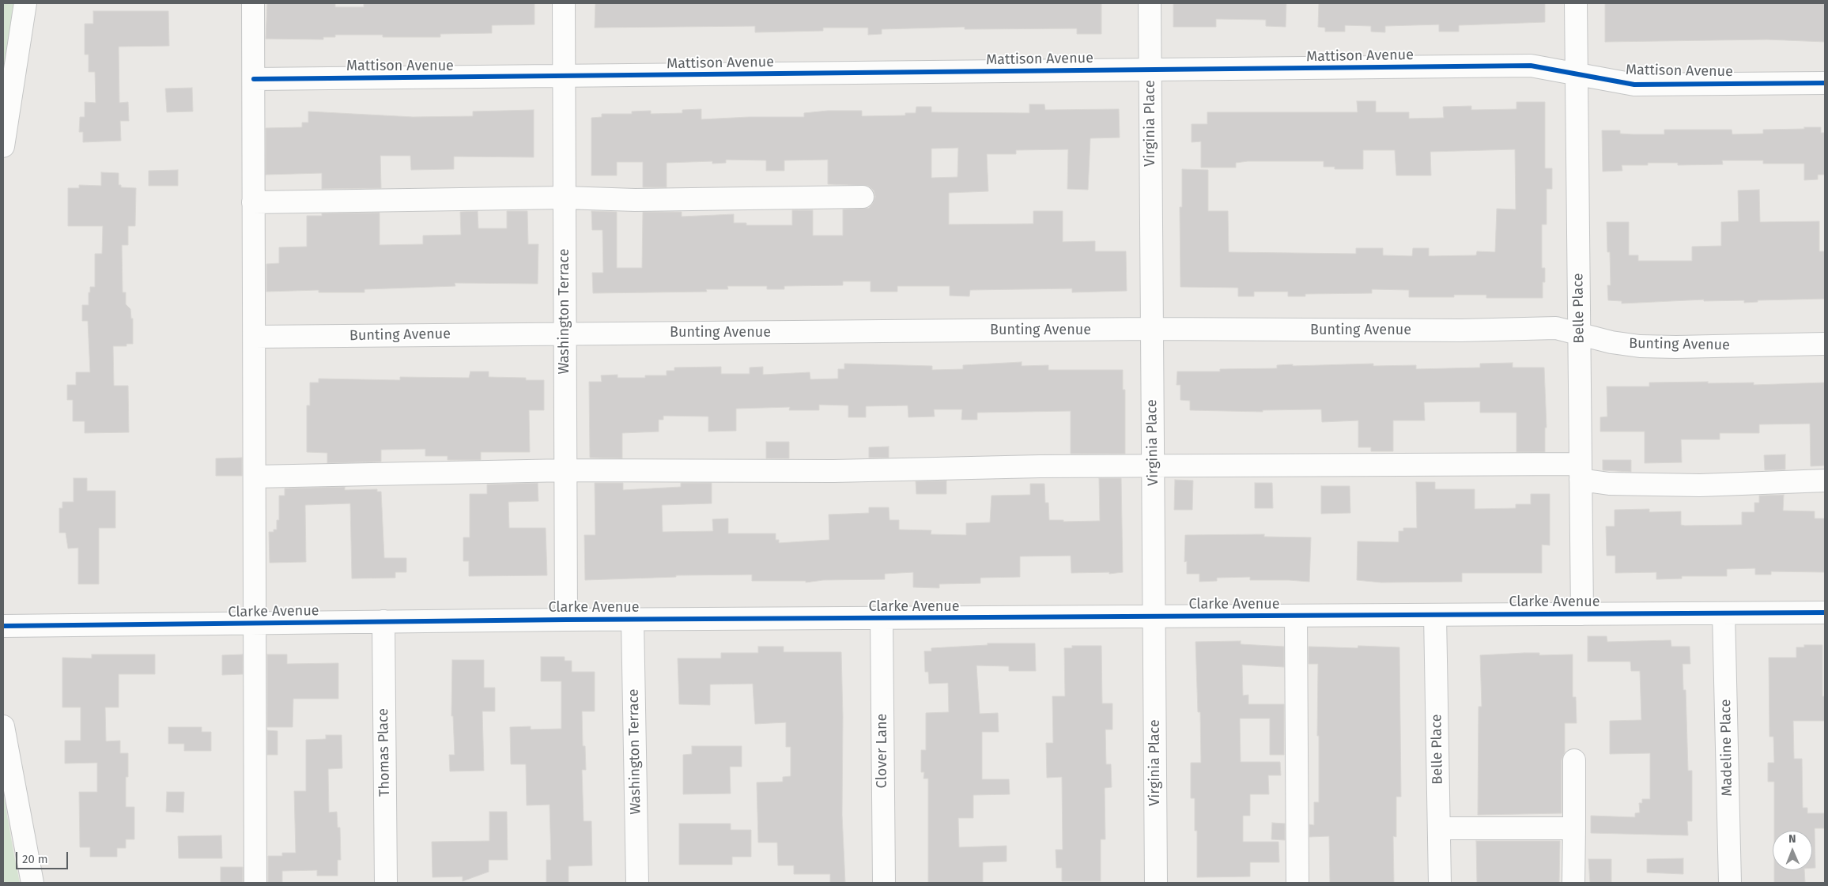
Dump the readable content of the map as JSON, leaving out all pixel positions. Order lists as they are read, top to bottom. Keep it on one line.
{"streets":{"street":["Mattison Avenue","Virginia Place","Belle Place","Washington Terrace","Bunting Avenue","Clarke Avenue","Madeline Place","Clover Lane","Thomas Place"]},"crossings":[["Mattison Avenue","Virginia Place"],["Mattison Avenue","Belle Place"],["Mattison Avenue","Washington Terrace"],["Virginia Place","Bunting Avenue"],["Virginia Place","Clarke Avenue"],["Belle Place","Bunting Avenue"],["Belle Place","Clarke Avenue"],["Washington Terrace","Bunting Avenue"],["Washington Terrace","Clarke Avenue"],["Clarke Avenue","Madeline Place"],["Clarke Avenue","Clover Lane"],["Clarke Avenue","Thomas Place"]],"scale_bar":"20 m","north":"top"}
